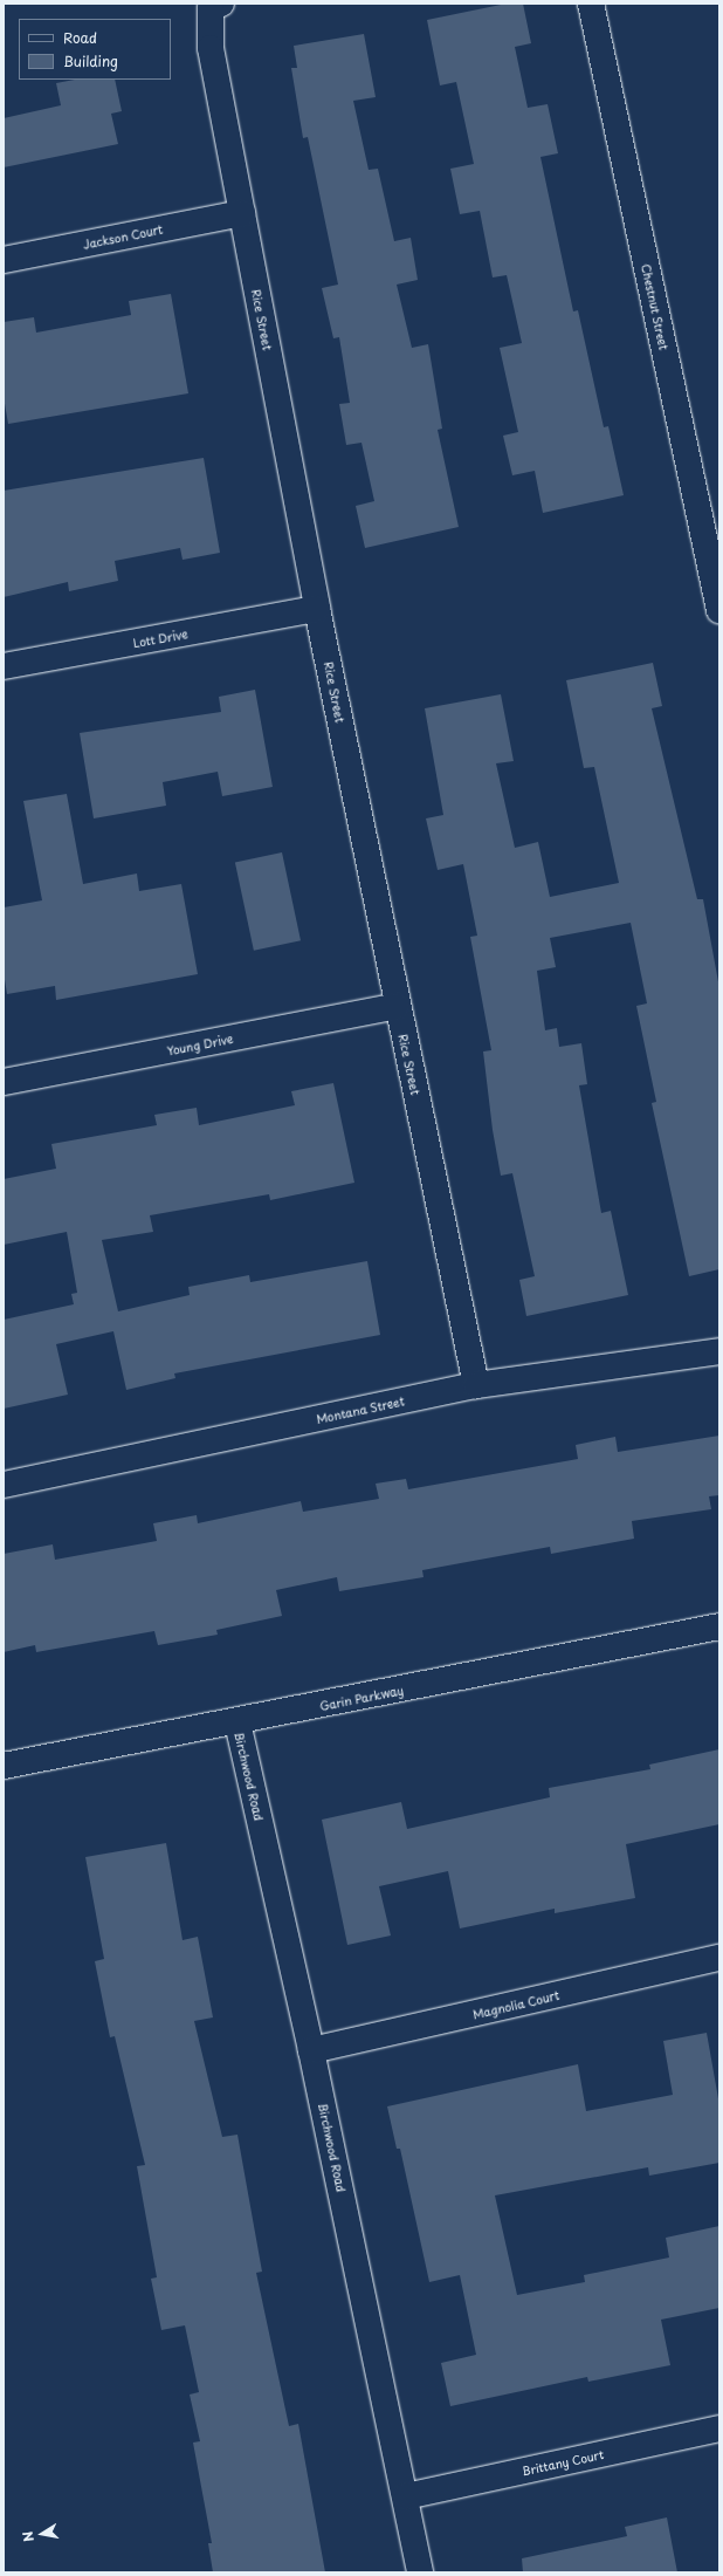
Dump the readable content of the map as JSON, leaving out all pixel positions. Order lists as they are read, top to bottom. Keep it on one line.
{"streets":{"street":["Jackson Court","Chestnut Street","Rice Street","Lott Drive","Young Drive","Montana Street","Garin Parkway","Birchwood Road","Magnolia Court","Brittany Court"]},"crossings":[["Jackson Court","Rice Street"],["Rice Street","Lott Drive"],["Rice Street","Young Drive"],["Rice Street","Montana Street"],["Garin Parkway","Birchwood Road"],["Birchwood Road","Magnolia Court"],["Birchwood Road","Brittany Court"]],"legend":["Road","Building"],"north":"left"}
